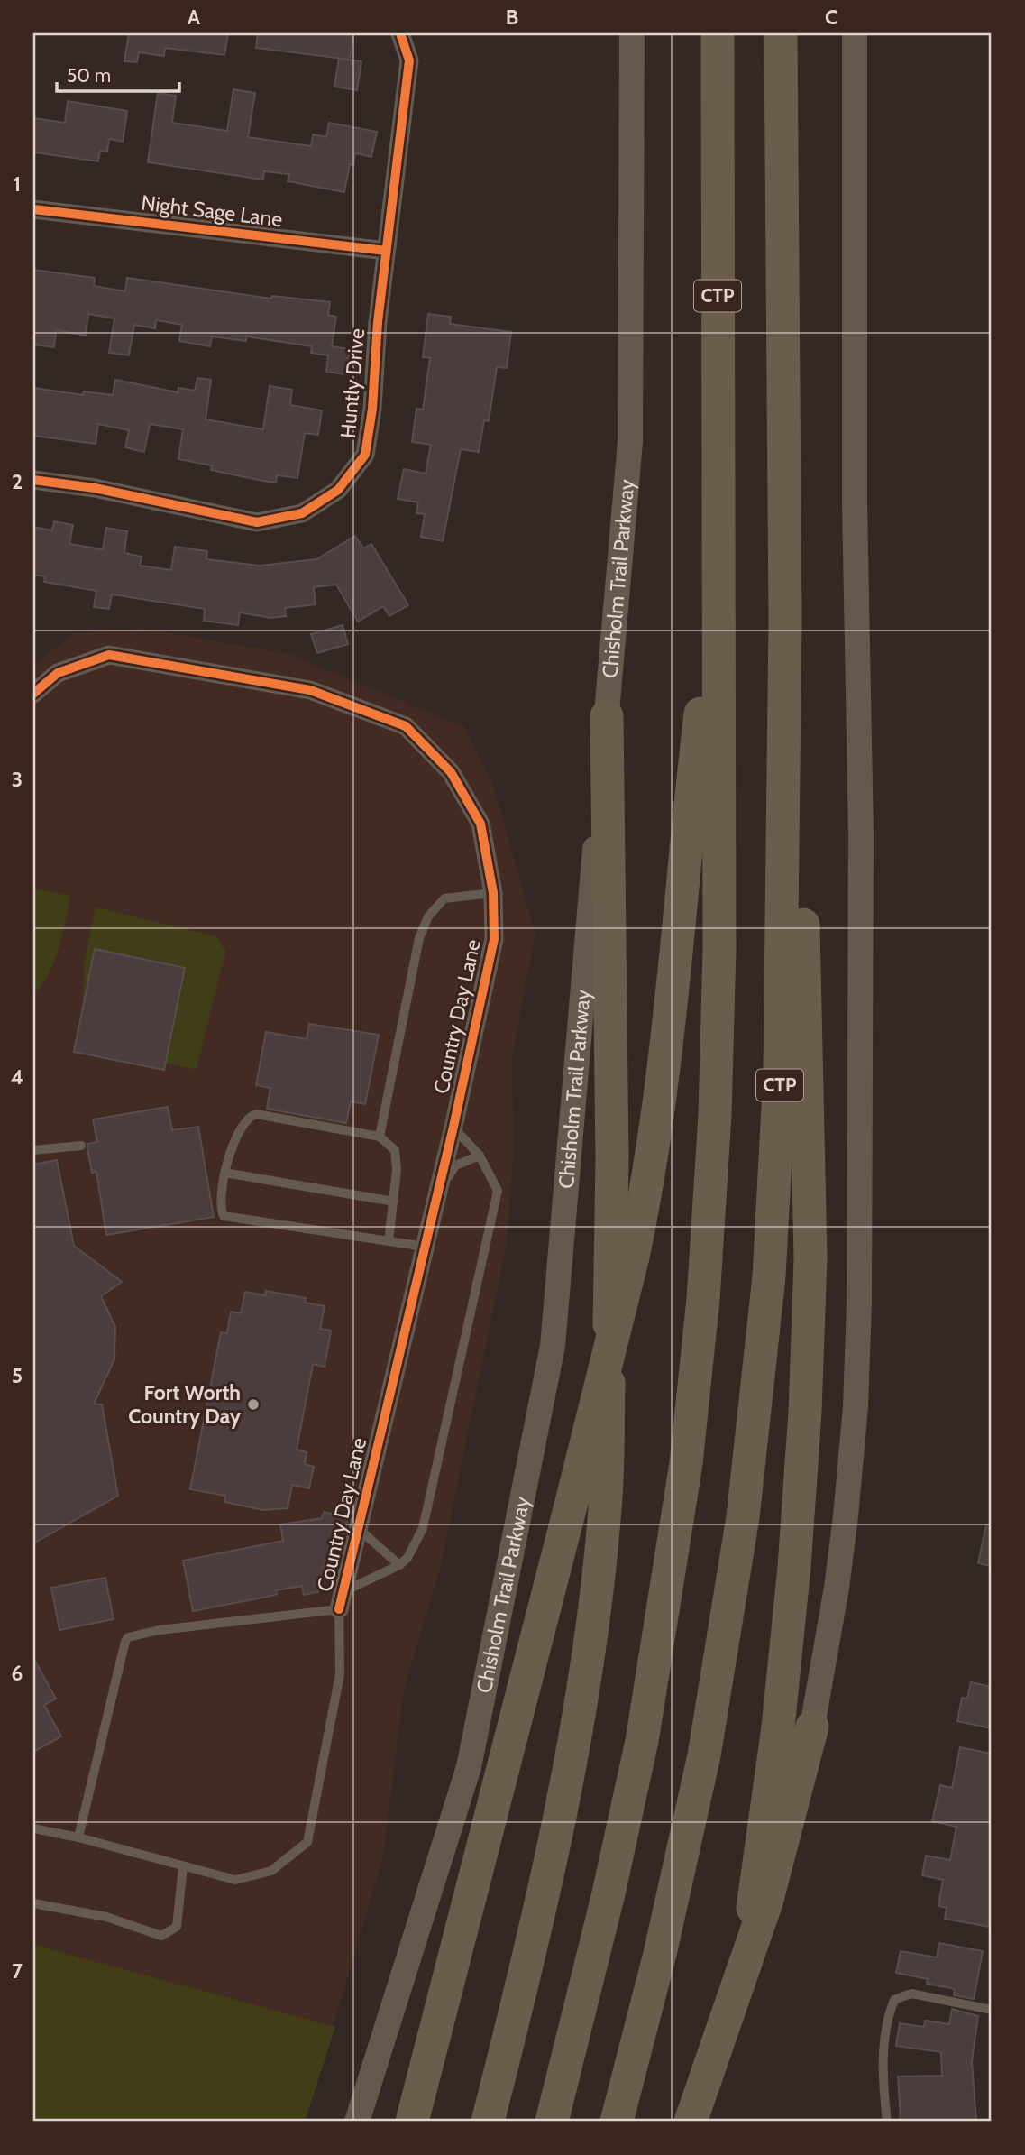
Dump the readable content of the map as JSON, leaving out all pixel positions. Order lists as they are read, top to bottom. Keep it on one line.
{"streets":{"highway":["CTP"],"main road":["Chisholm Trail Parkway"],"street":["Night Sage Lane","Huntly Drive","Country Day Lane"]},"crossings":[["Night Sage Lane","Huntly Drive"]],"places":["Fort Worth Country Day"],"scale_bar":"50 m","grid":{"columns":["A","B","C"],"rows":["1","2","3","4","5","6","7"]}}
